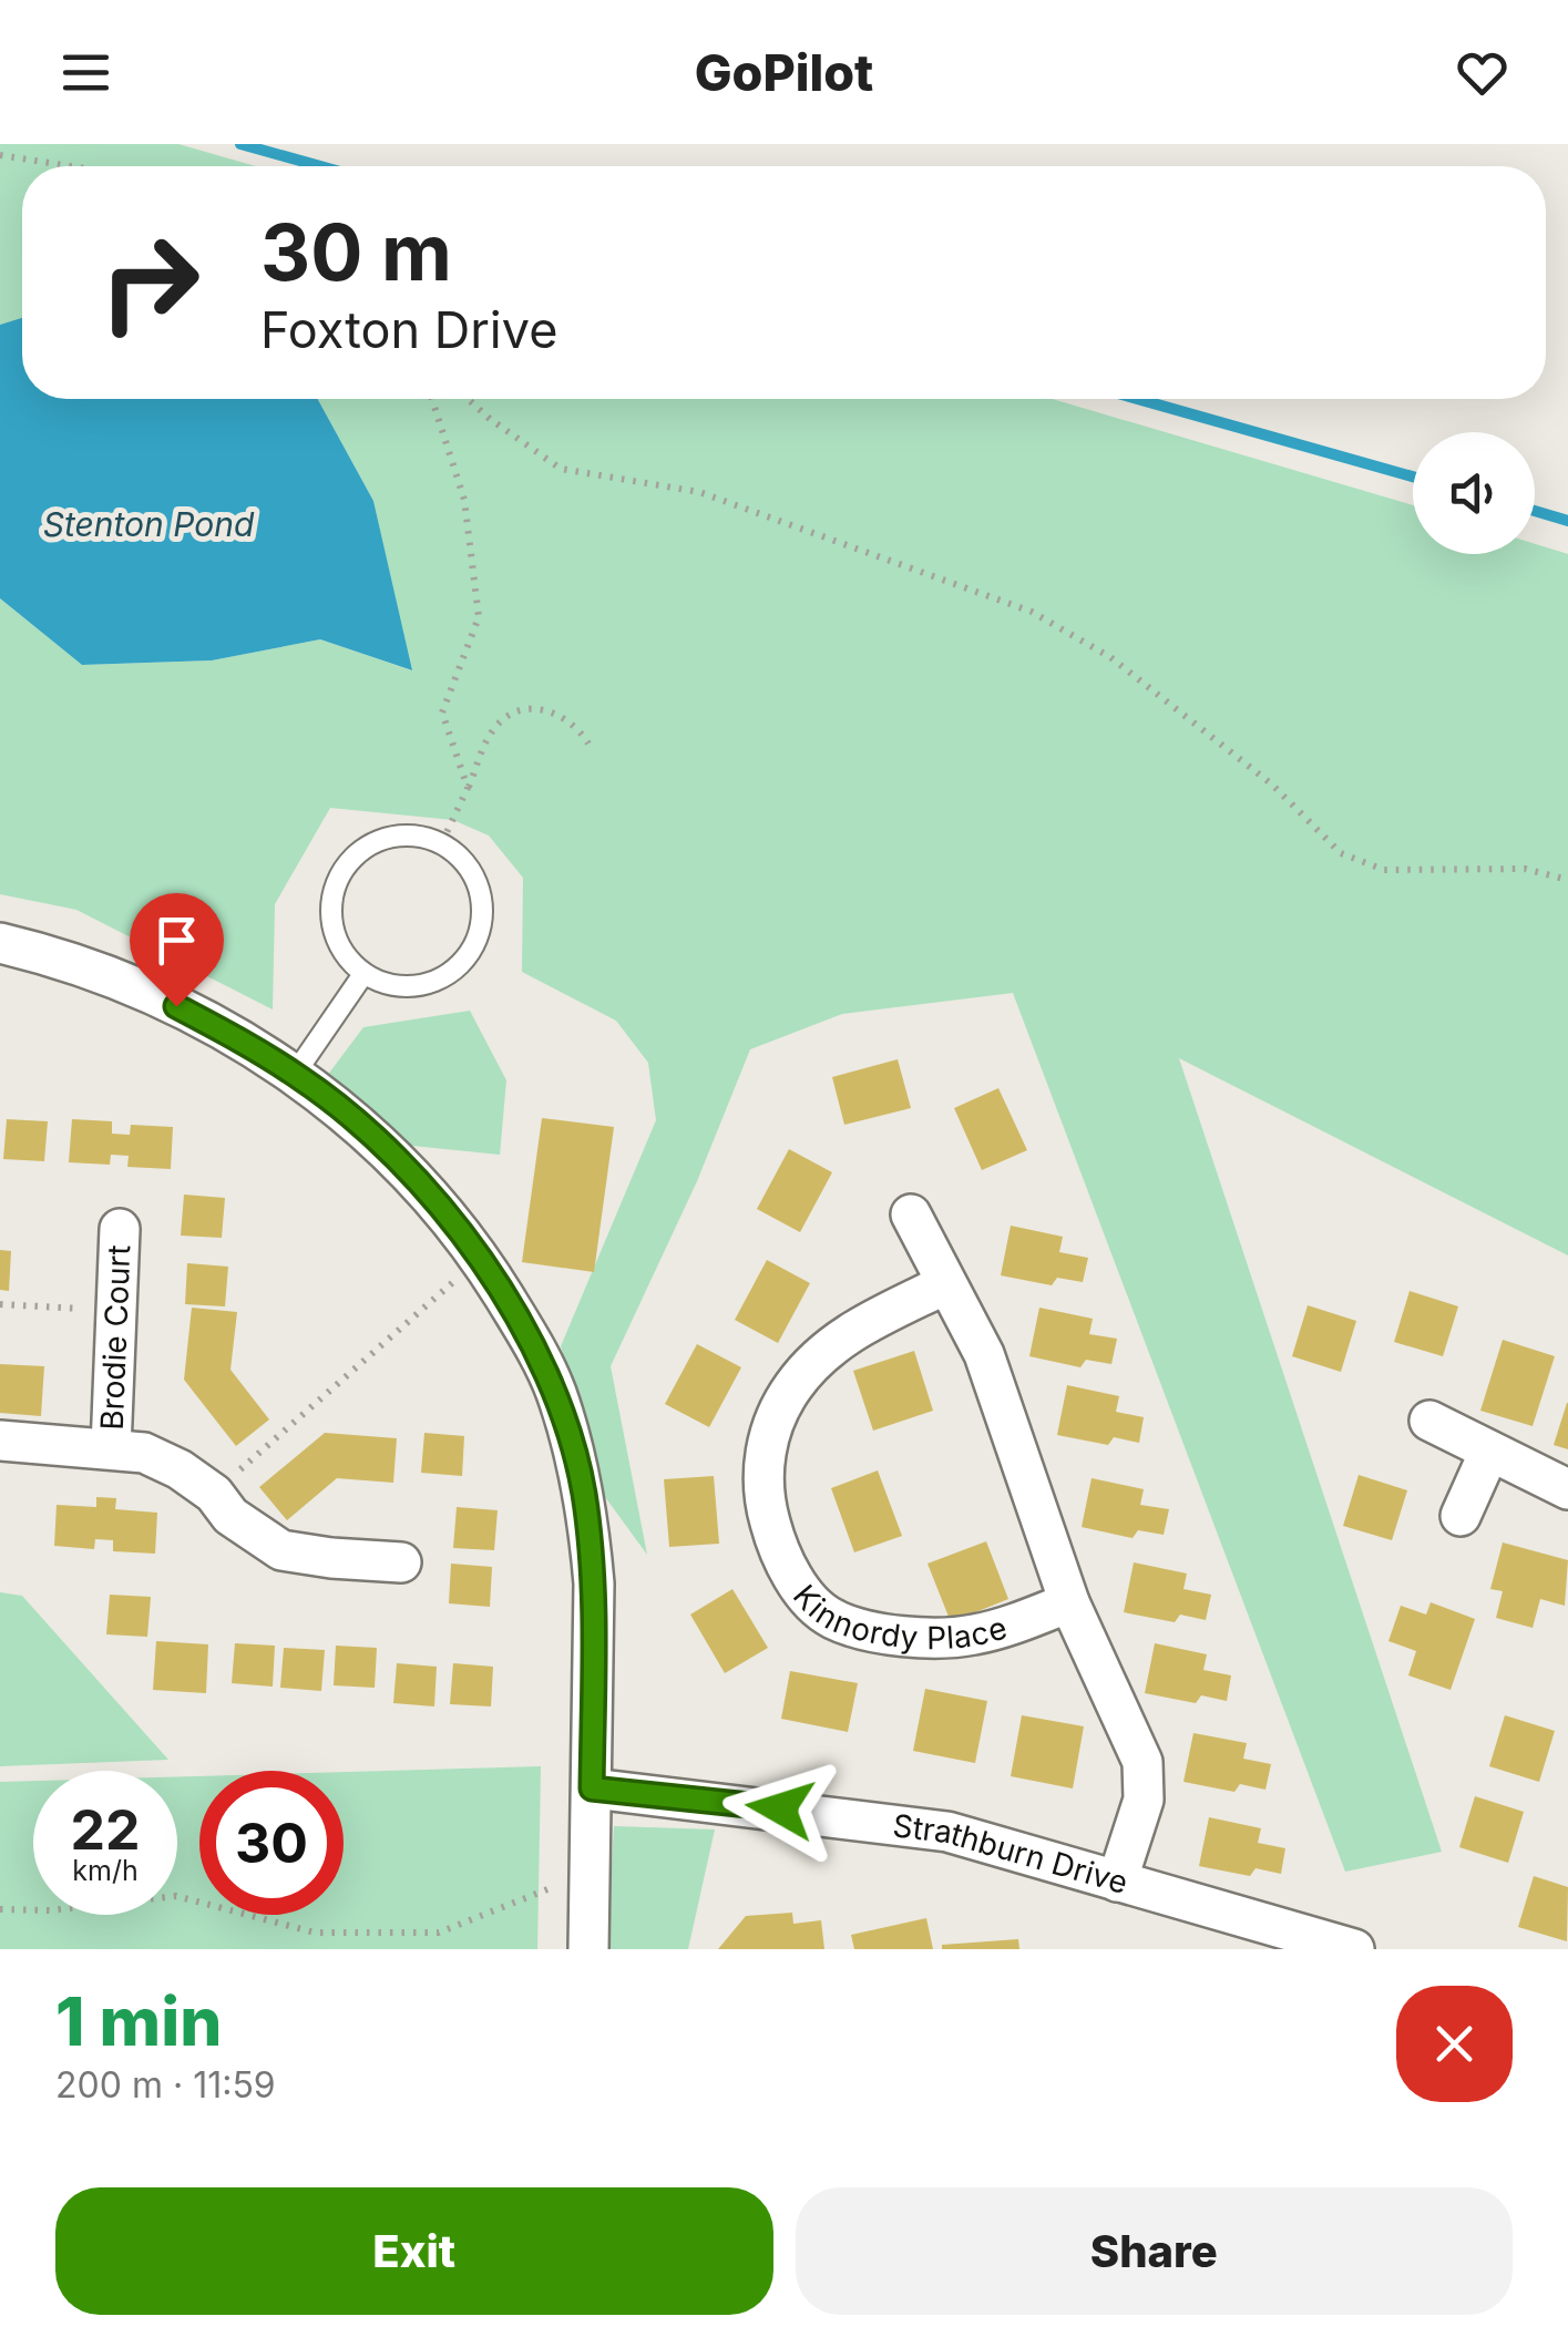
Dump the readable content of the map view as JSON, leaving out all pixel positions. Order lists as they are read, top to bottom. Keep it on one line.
{"streets":{"street":["Brodie Court","Kinnordy Place","Strathburn Drive"]},"water":["Stenton Pond"],"page":{"header":"GoPilot","turn":["30 m","Foxton Drive"],"speed":"22 km/h","limit":"30","heading":["1 min","200 m · 11:59"],"buttons":["Exit","Share"]}}
